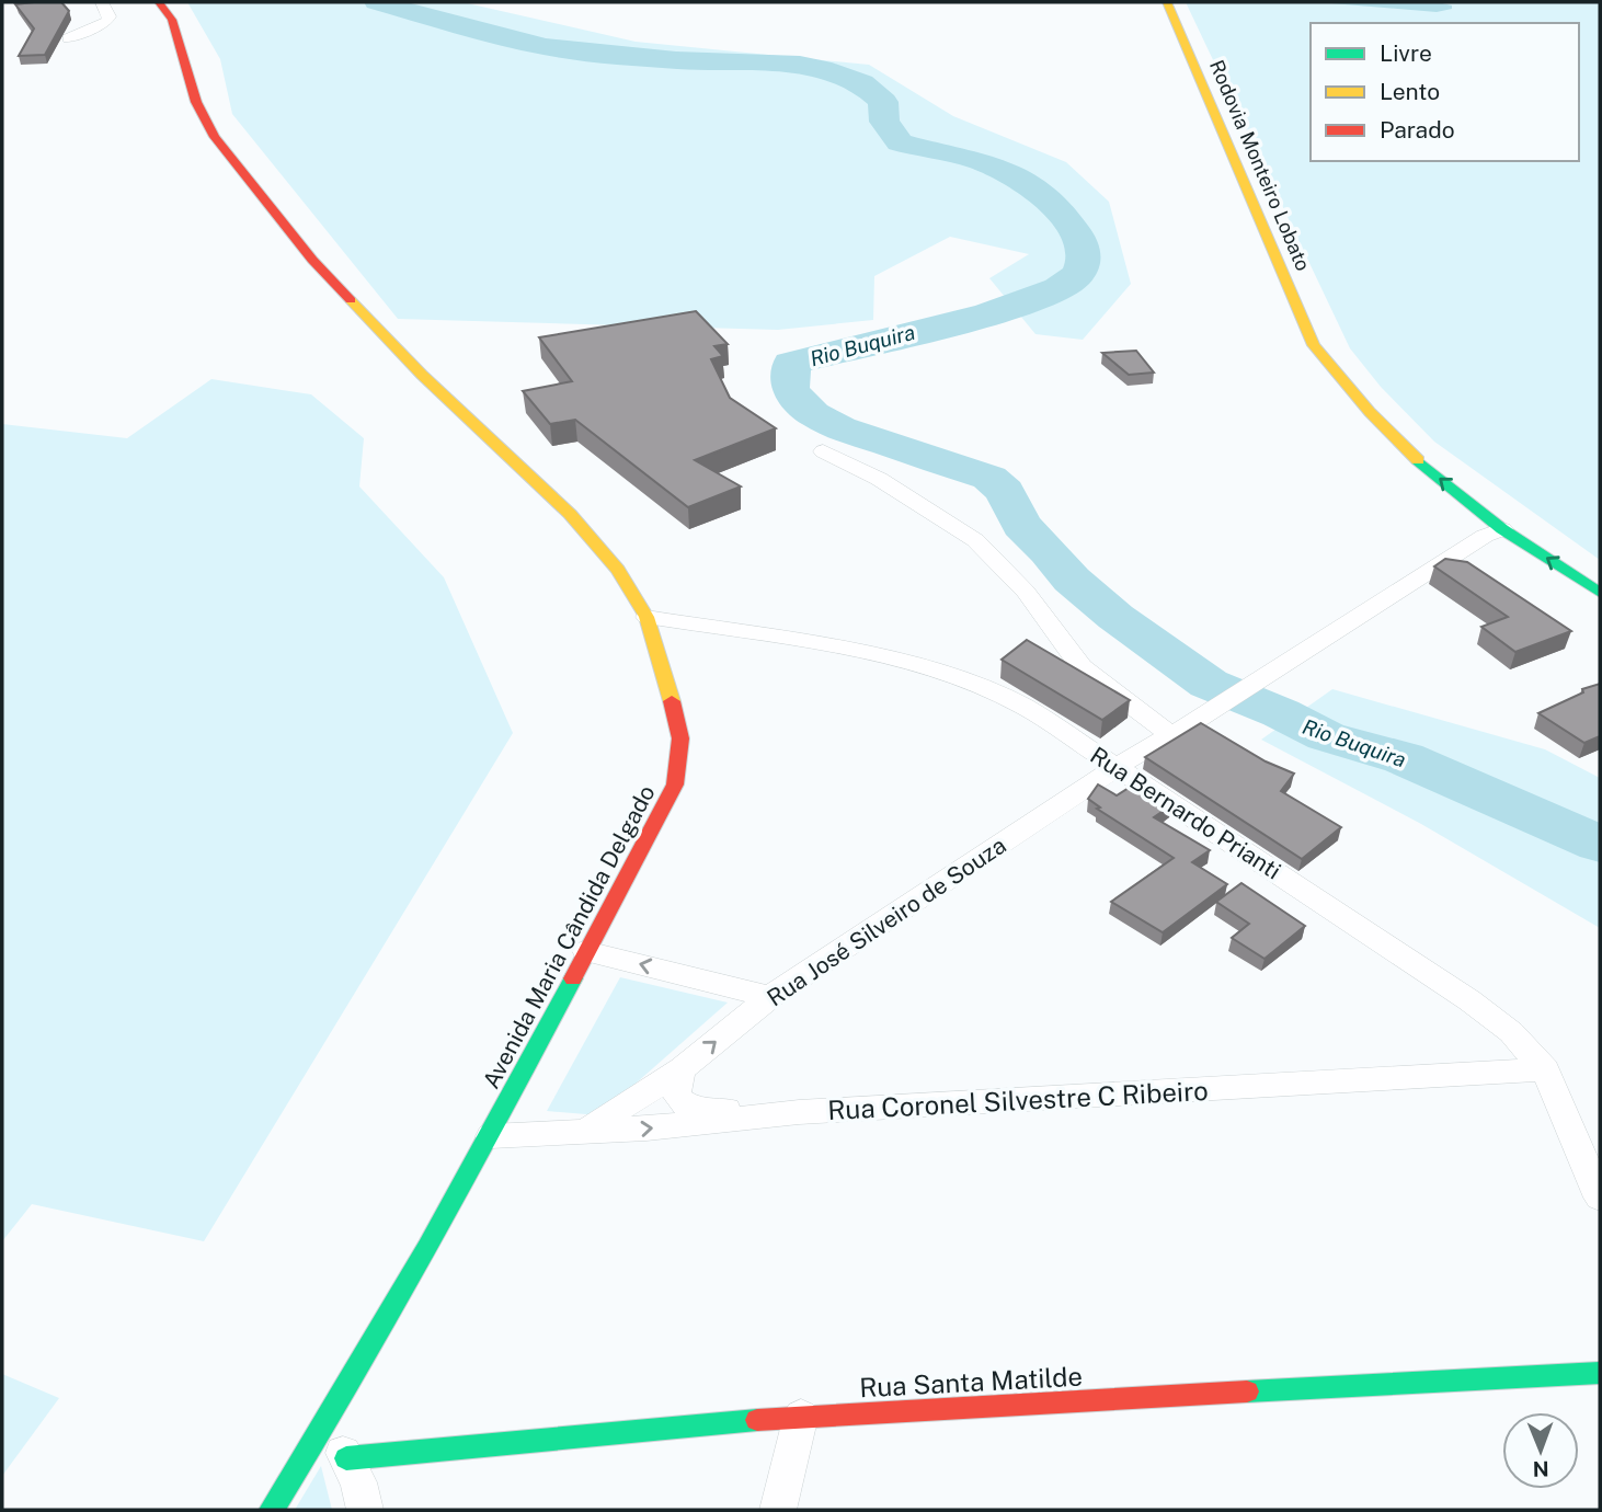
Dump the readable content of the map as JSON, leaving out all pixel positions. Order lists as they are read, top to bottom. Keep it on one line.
{"streets":{"street":["Rodovia Monteiro Lobato","Rua Bernardo Prianti","Rua José Silveiro de Souza","Avenida Maria Cândida Delgado","Rua Coronel Silvestre C Ribeiro","Rua Santa Matilde"]},"crossings":[["Rodovia Monteiro Lobato","Rua José Silveiro de Souza"],["Rua Bernardo Prianti","Rua José Silveiro de Souza"],["Rua Bernardo Prianti","Avenida Maria Cândida Delgado"],["Rua Bernardo Prianti","Rua Coronel Silvestre C Ribeiro"],["Rua José Silveiro de Souza","Rua Coronel Silvestre C Ribeiro"],["Avenida Maria Cândida Delgado","Rua Coronel Silvestre C Ribeiro"]],"water":["Rio Buquira"],"legend":["Livre","Lento","Parado"],"north":"bottom"}
